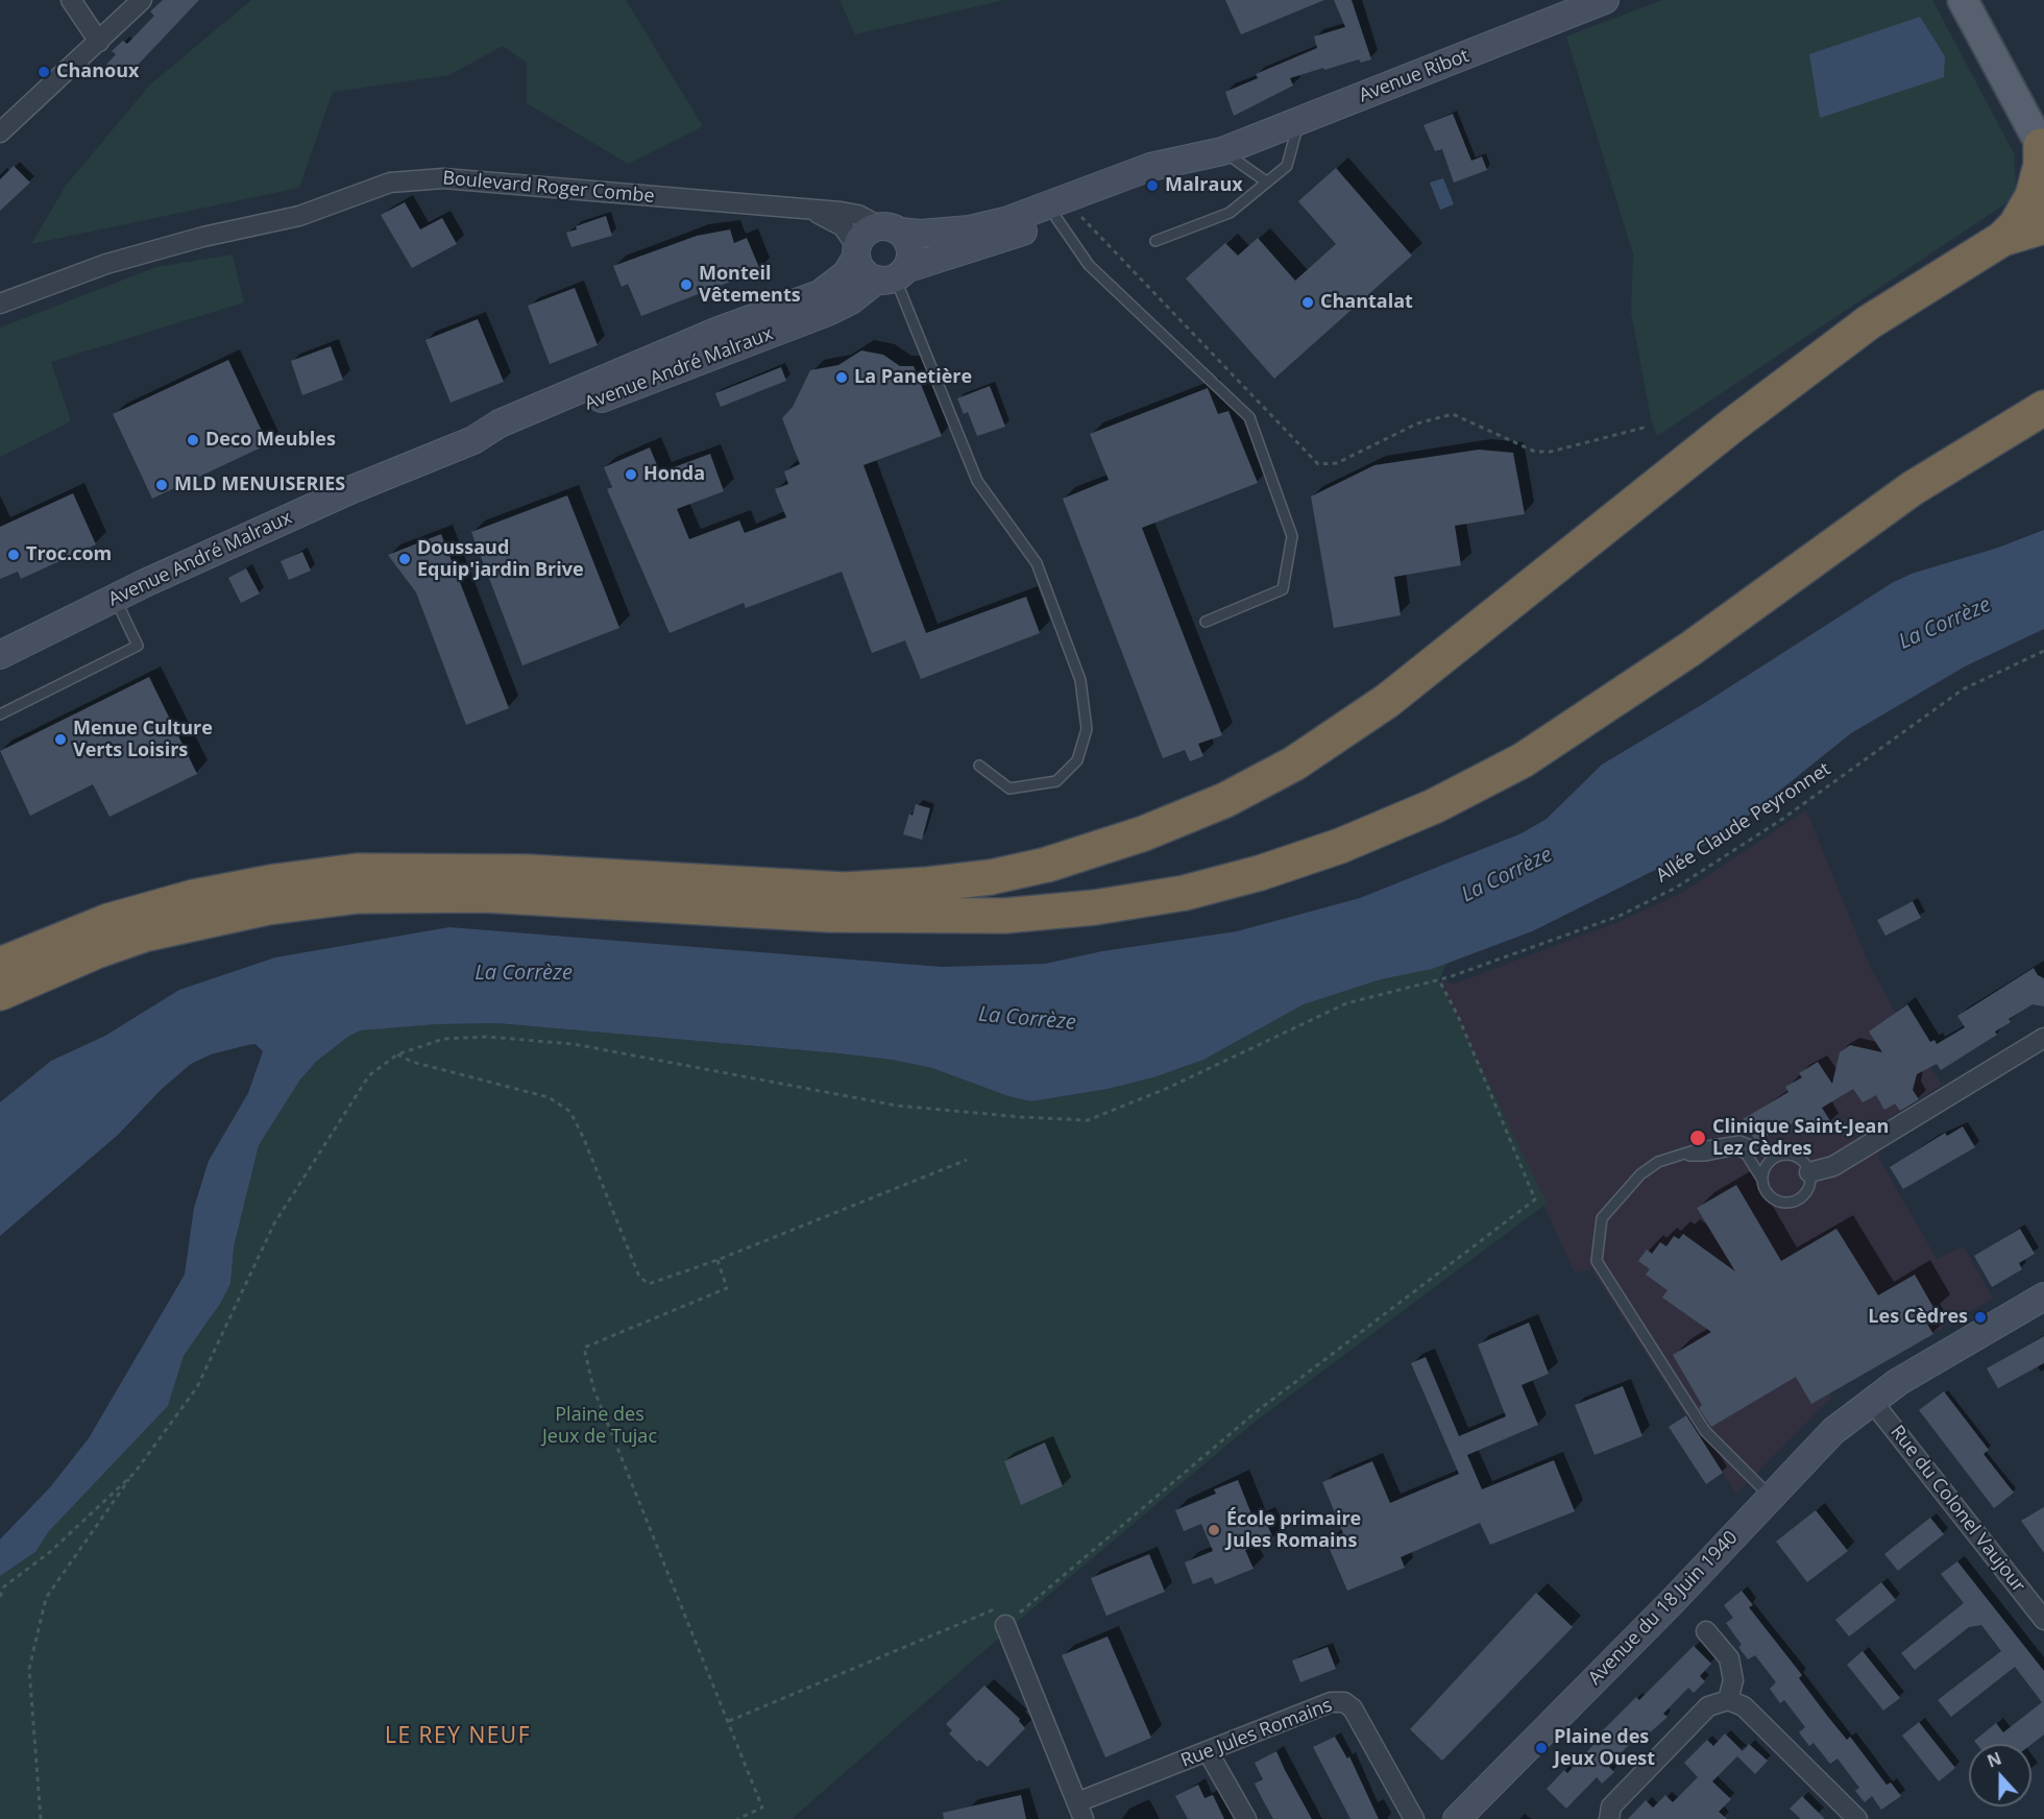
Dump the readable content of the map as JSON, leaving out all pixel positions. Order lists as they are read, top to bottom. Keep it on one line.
{"streets":{"street":["Avenue Ribot","Boulevard Roger Combe","Avenue André Malraux","Rue du Colonel Vaujour","Avenue du 18 Juin 1940","Rue Jules Romains"],"path":["Allée Claude Peyronnet"]},"crossings":[["Avenue Ribot","Boulevard Roger Combe"],["Avenue Ribot","Avenue André Malraux"],["Boulevard Roger Combe","Avenue André Malraux"],["Rue du Colonel Vaujour","Avenue du 18 Juin 1940"]],"districts":["LE REY NEUF"],"water":["La Corrèze"],"parks":["Plaine des Jeux de Tujac"],"places":["Chanoux","Malraux","Monteil Vêtements","Chantalat","La Panetière","Deco Meubles","Honda","MLD MENUISERIES","Troc.com","Doussaud Equip'jardin Brive","Menue Culture Verts Loisirs","Clinique Saint-Jean Lez Cèdres","Les Cèdres","École primaire Jules Romains","Plaine des Jeux Ouest"],"north":"top"}
